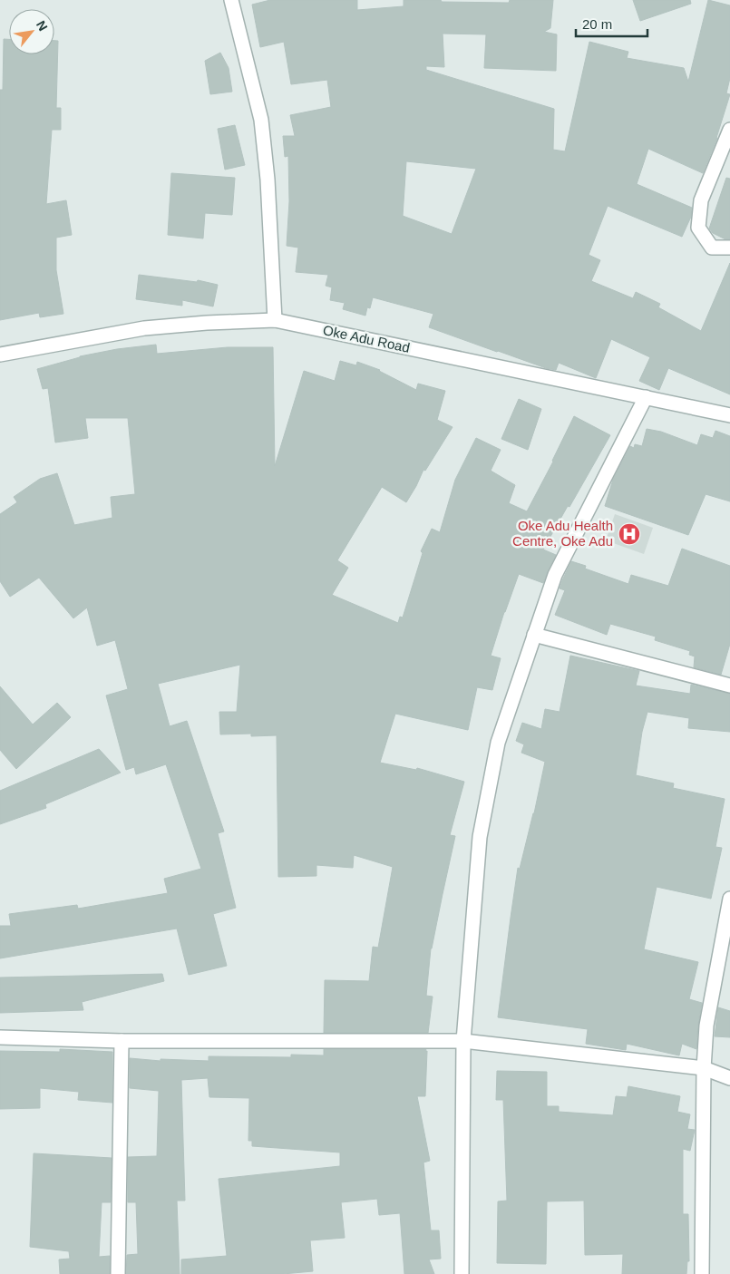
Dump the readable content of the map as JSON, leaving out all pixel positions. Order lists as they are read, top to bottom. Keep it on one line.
{"streets":{"street":["Oke Adu Road"]},"places":{"hospital":["Oke Adu Health Centre, Oke Adu"]},"scale_bar":"20 m","north":"top right"}
